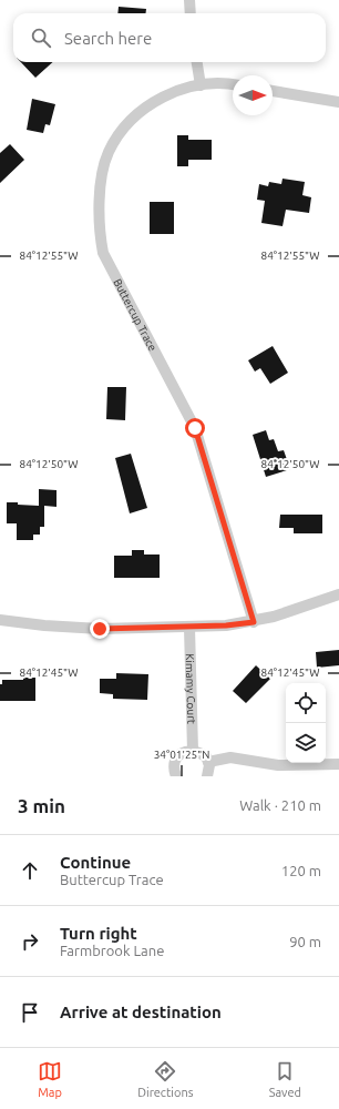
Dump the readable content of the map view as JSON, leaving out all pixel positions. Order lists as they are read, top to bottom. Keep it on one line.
{"streets":{"street":["Buttercup Trace","Kimamy Court"]},"north":"right","page":{"search":"Search here","heading":["3 min","Walk · 210 m"],"list":[["Continue","Buttercup Trace","120 m"],["Turn right","Farmbrook Lane","90 m"],"Arrive at destination"],"nav":["Map","Directions","Saved"]},"coordinates":["84°12'55\"W","84°12'50\"W","84°12'45\"W","34°01'25\"N"]}
